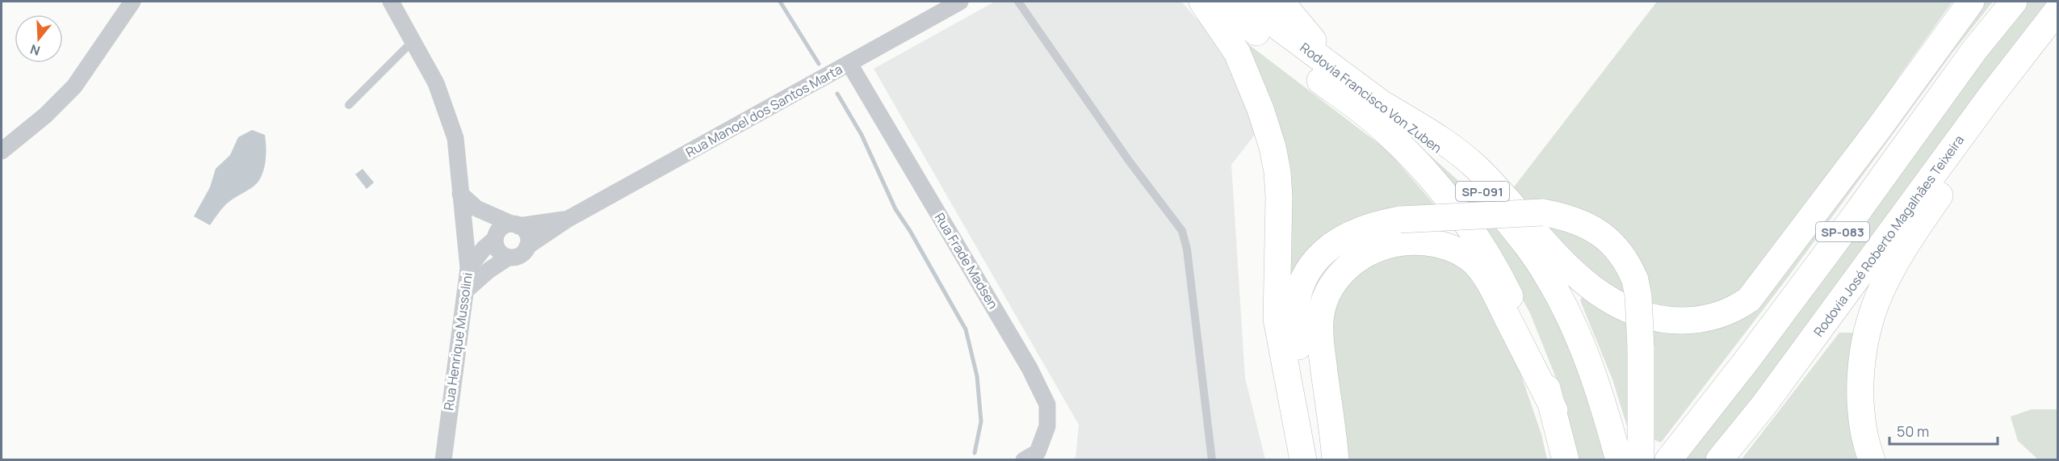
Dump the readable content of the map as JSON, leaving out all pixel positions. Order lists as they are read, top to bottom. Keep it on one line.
{"streets":{"main road":["Rodovia Francisco Von Zuben","SP-091","SP-083","Rodovia José Roberto Magalhães Teixeira"],"street":["Rua Manoel dos Santos Marta","Rua Frade Madsen","Rua Henrique Mussolini"]},"crossings":[["Rua Manoel dos Santos Marta","Rua Frade Madsen"]],"scale_bar":"50 m","north":"bottom"}
